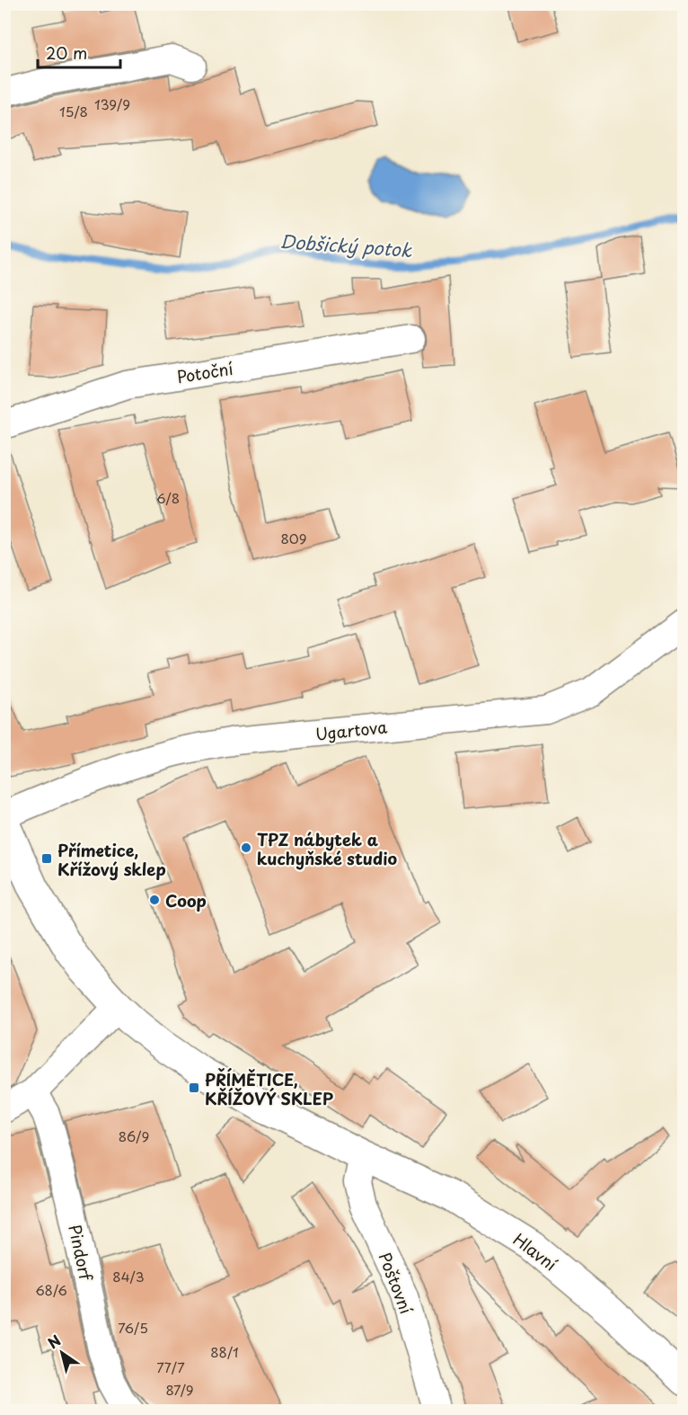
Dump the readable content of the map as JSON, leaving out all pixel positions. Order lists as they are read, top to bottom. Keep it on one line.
{"streets":{"main road":["Hlavní"],"street":["Potoční","Ugartova","Pindorf","Poštovní"]},"crossings":[["Hlavní","Poštovní"]],"water":["Dobšický potok"],"places":{"other":["TPZ nábytek a kuchyňské studio","Coop"],"transit":["Přímetice, Křížový sklep","PŘÍMĚTICE, KŘÍŽOVÝ SKLEP"]},"house_numbers":["139/9","15/8","6/8","809","86/9","84/3","68/6","76/5","88/1","77/7","87/9"],"scale_bar":"20 m","north":"top left"}
